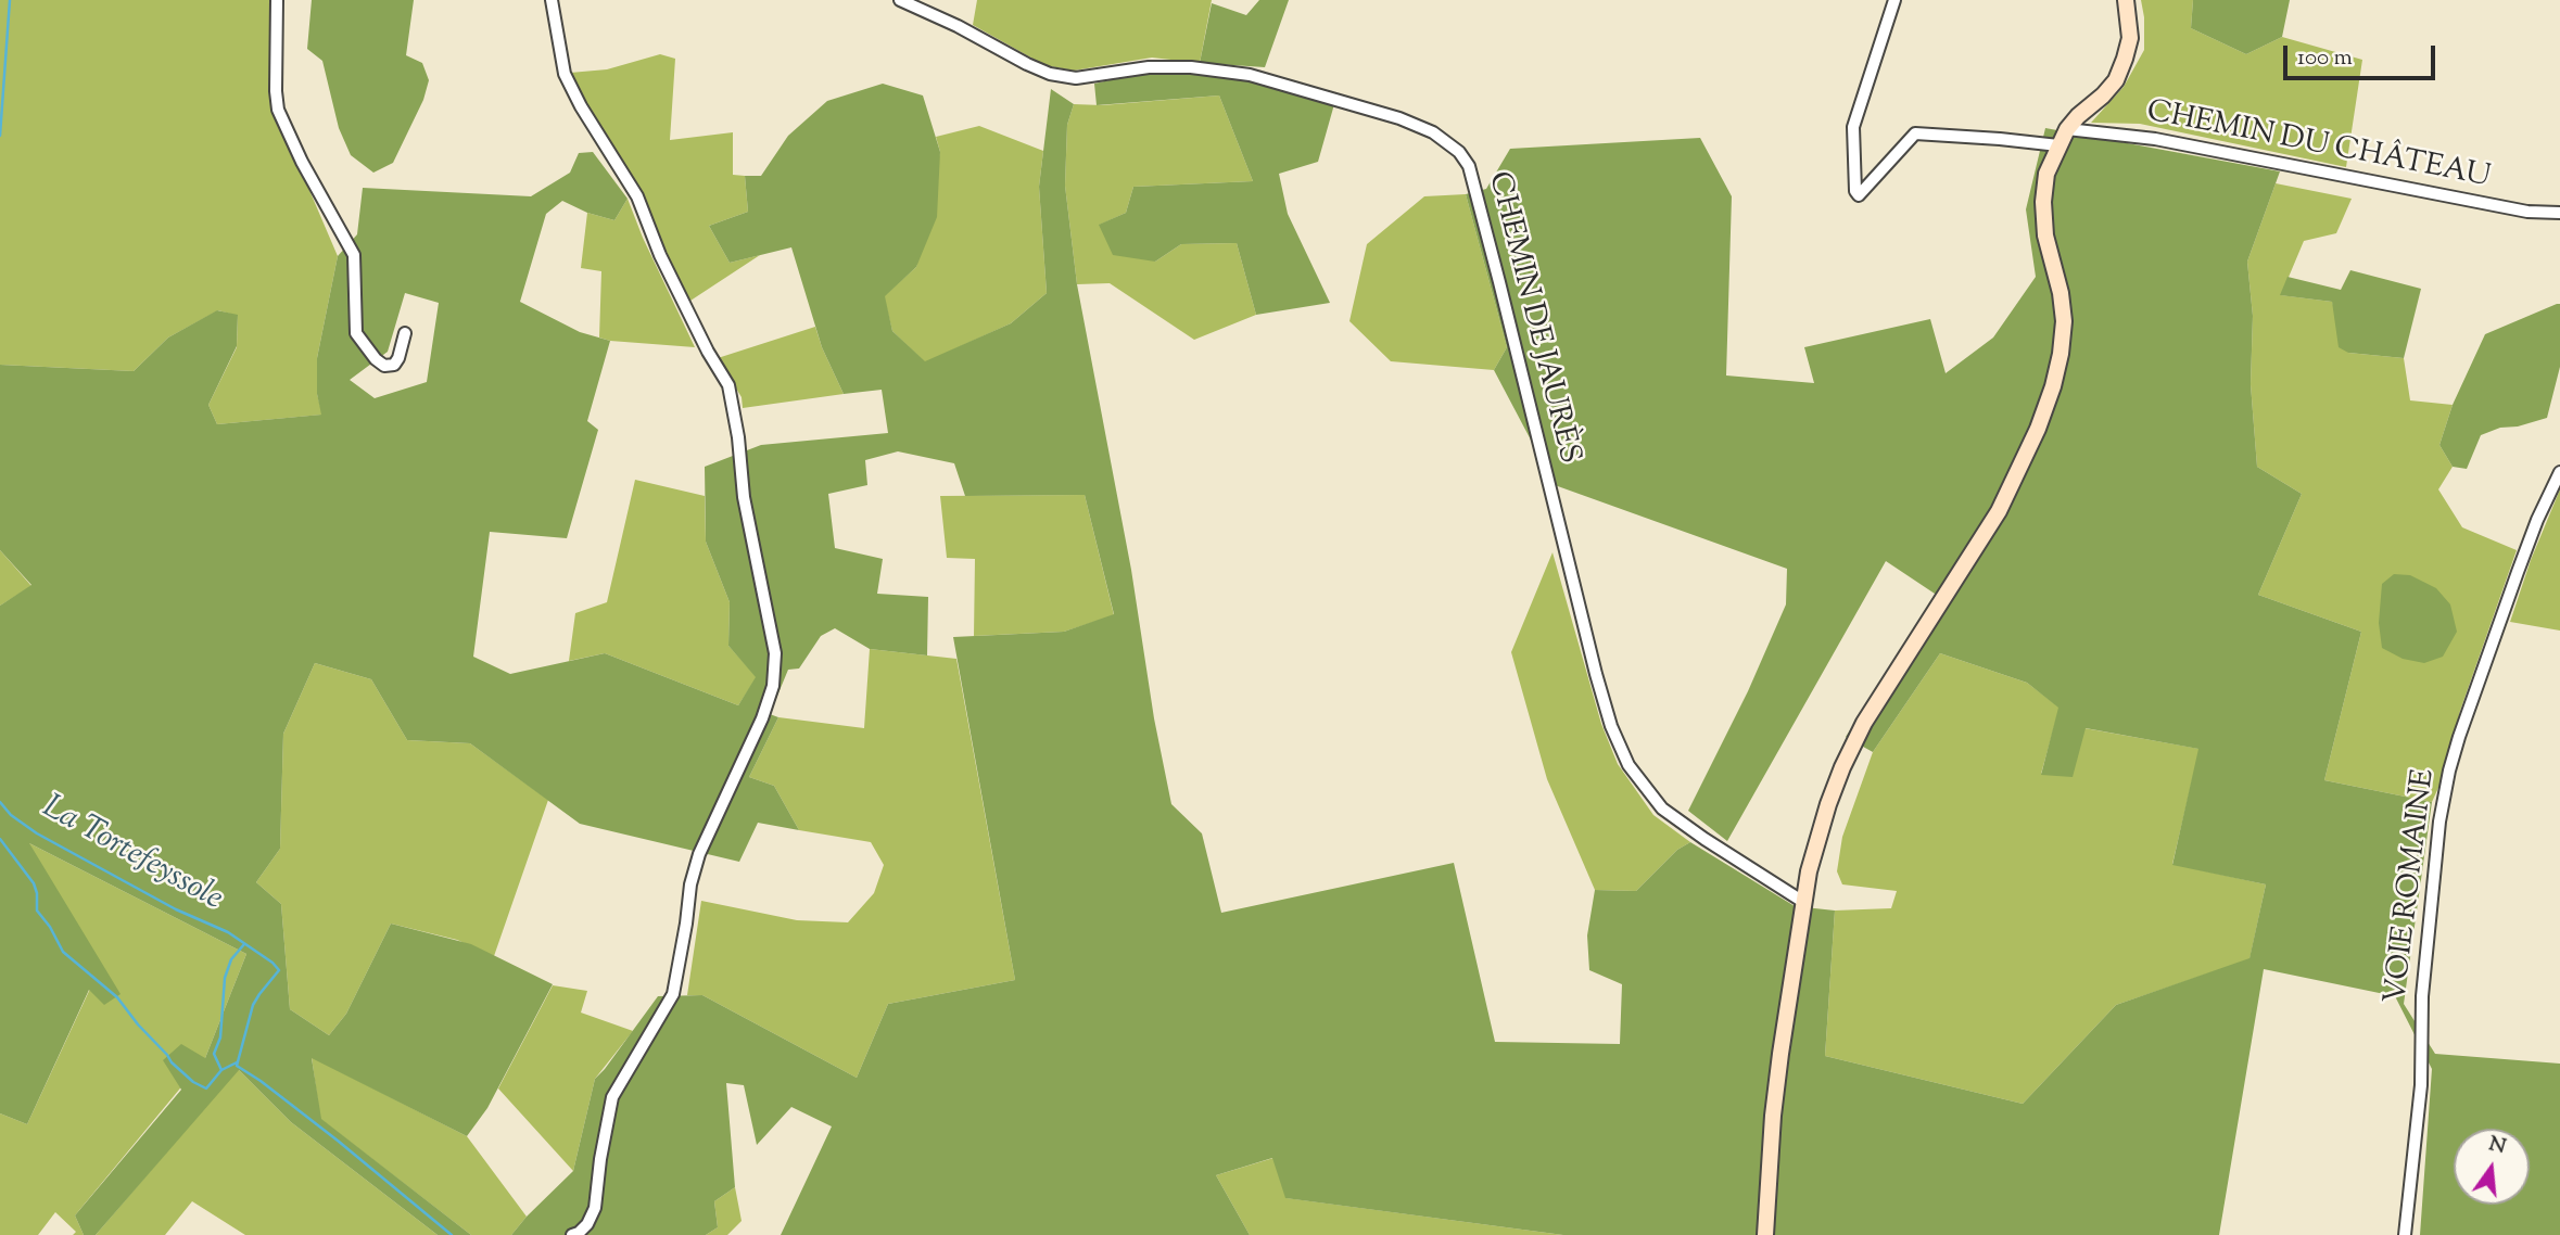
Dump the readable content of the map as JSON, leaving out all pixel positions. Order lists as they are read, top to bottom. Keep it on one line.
{"streets":{"street":["CHEMIN DU CHÂTEAU","CHEMIN DE JAURÈS","VOIE ROMAINE"]},"water":["La Tortefeyssole"],"scale_bar":"100 m","north":"top"}
